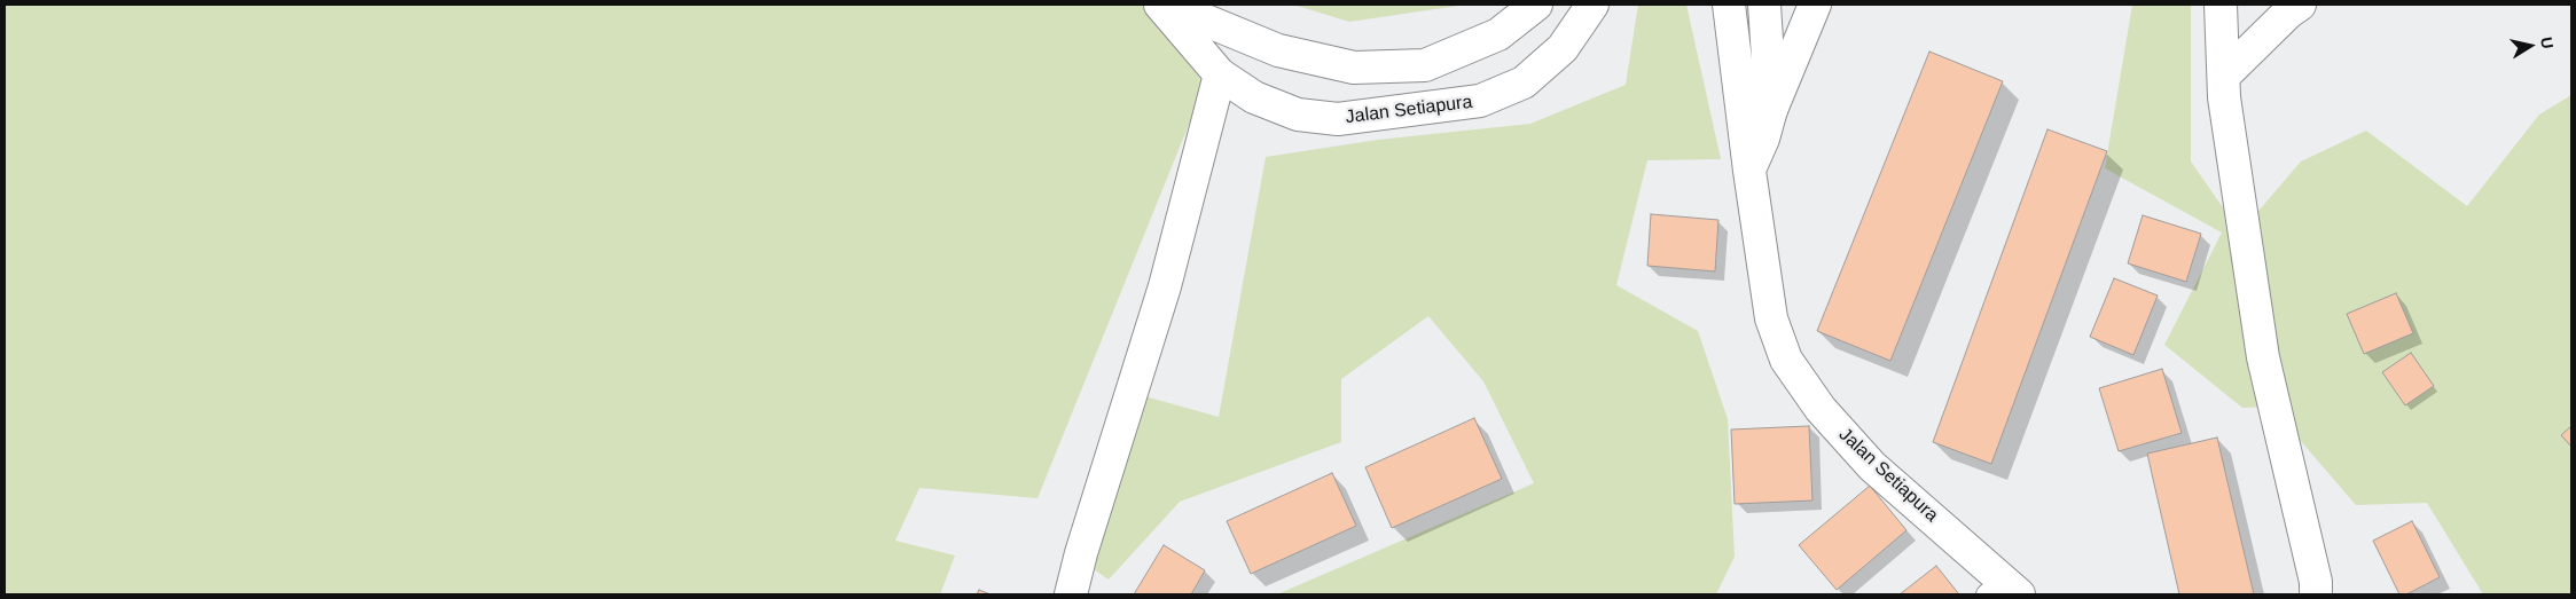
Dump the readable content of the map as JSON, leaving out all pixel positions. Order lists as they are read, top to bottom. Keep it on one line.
{"streets":{"street":["Jalan Setiapura"]},"north":"right"}
